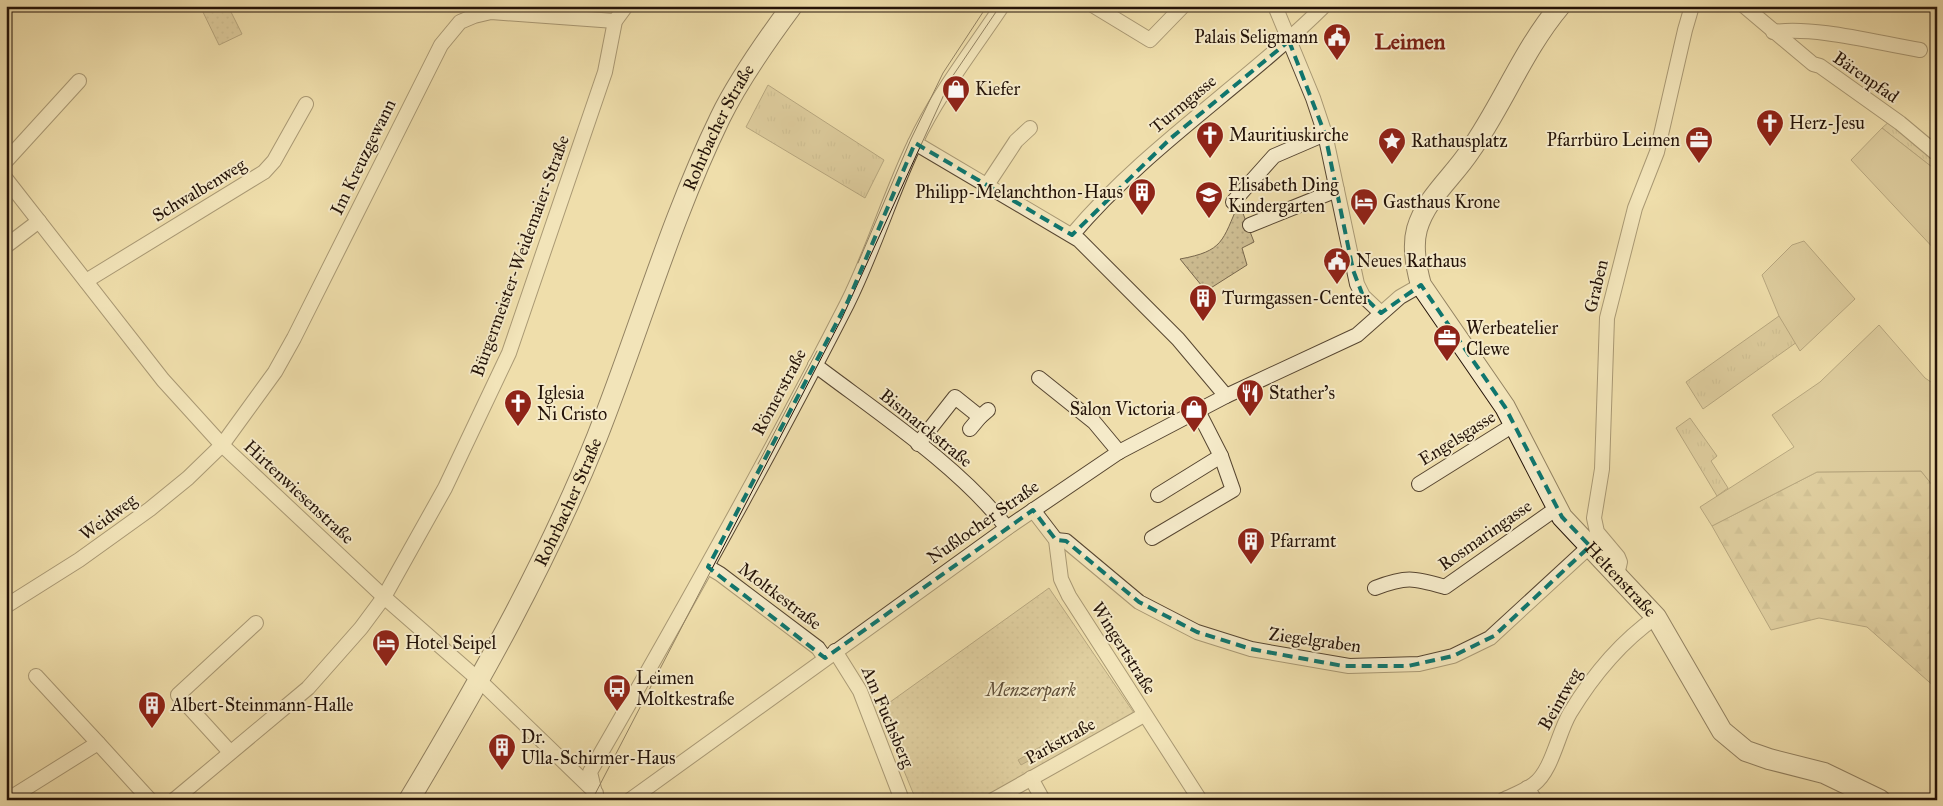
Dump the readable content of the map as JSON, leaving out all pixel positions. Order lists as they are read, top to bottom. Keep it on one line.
{"streets":{"street":["Bärenpfad","Turmgasse","Rohrbacher Straße","Im Kreuzgewann","Schwalbenweg","Bürgermeister-Weidemaier-Straße","Graben","Römerstraße","Bismarckstraße","Engelsgasse","Hirtenwiesenstraße","Weidweg","Nußlocher Straße","Rosmaringasse","Heltenstraße","Moltkestraße","Ziegelgraben","Wingertstraße","Beintweg","Am Fuchsberg","Parkstraße"]},"crossings":[["Rohrbacher Straße","Hirtenwiesenstraße"],["Im Kreuzgewann","Bürgermeister-Weidemaier-Straße"],["Im Kreuzgewann","Hirtenwiesenstraße"],["Im Kreuzgewann","Weidweg"],["Schwalbenweg","Hirtenwiesenstraße"],["Bürgermeister-Weidemaier-Straße","Hirtenwiesenstraße"],["Graben","Heltenstraße"],["Römerstraße","Bismarckstraße"],["Römerstraße","Hirtenwiesenstraße"],["Römerstraße","Moltkestraße"],["Bismarckstraße","Nußlocher Straße"],["Engelsgasse","Heltenstraße"],["Hirtenwiesenstraße","Weidweg"],["Nußlocher Straße","Heltenstraße"],["Nußlocher Straße","Moltkestraße"],["Nußlocher Straße","Wingertstraße"],["Nußlocher Straße","Am Fuchsberg"],["Rosmaringasse","Heltenstraße"],["Heltenstraße","Ziegelgraben"],["Heltenstraße","Beintweg"],["Moltkestraße","Am Fuchsberg"],["Ziegelgraben","Wingertstraße"],["Wingertstraße","Parkstraße"]],"districts":["Leimen"],"parks":["Menzerpark"],"places":{"public building":["Palais Seligmann","Neues Rathaus"],"shop":["Kiefer","Salon Victoria"],"church":["Herz-Jesu","Mauritiuskirche","Iglesia Ni Cristo"],"office":["Pfarrbüro Leimen","Werbeatelier Clewe"],"place":["Rathausplatz"],"building":["Philipp-Melanchthon-Haus","Turmgassen-Center","Pfarramt","Albert-Steinmann-Halle","Dr. Ulla-Schirmer-Haus"],"school or university":["Elisabeth Ding Kindergarten"],"hotel":["Gasthaus Krone","Hotel Seipel"],"restaurant":["Stather's"],"bus stop":["Leimen Moltkestraße"]}}
